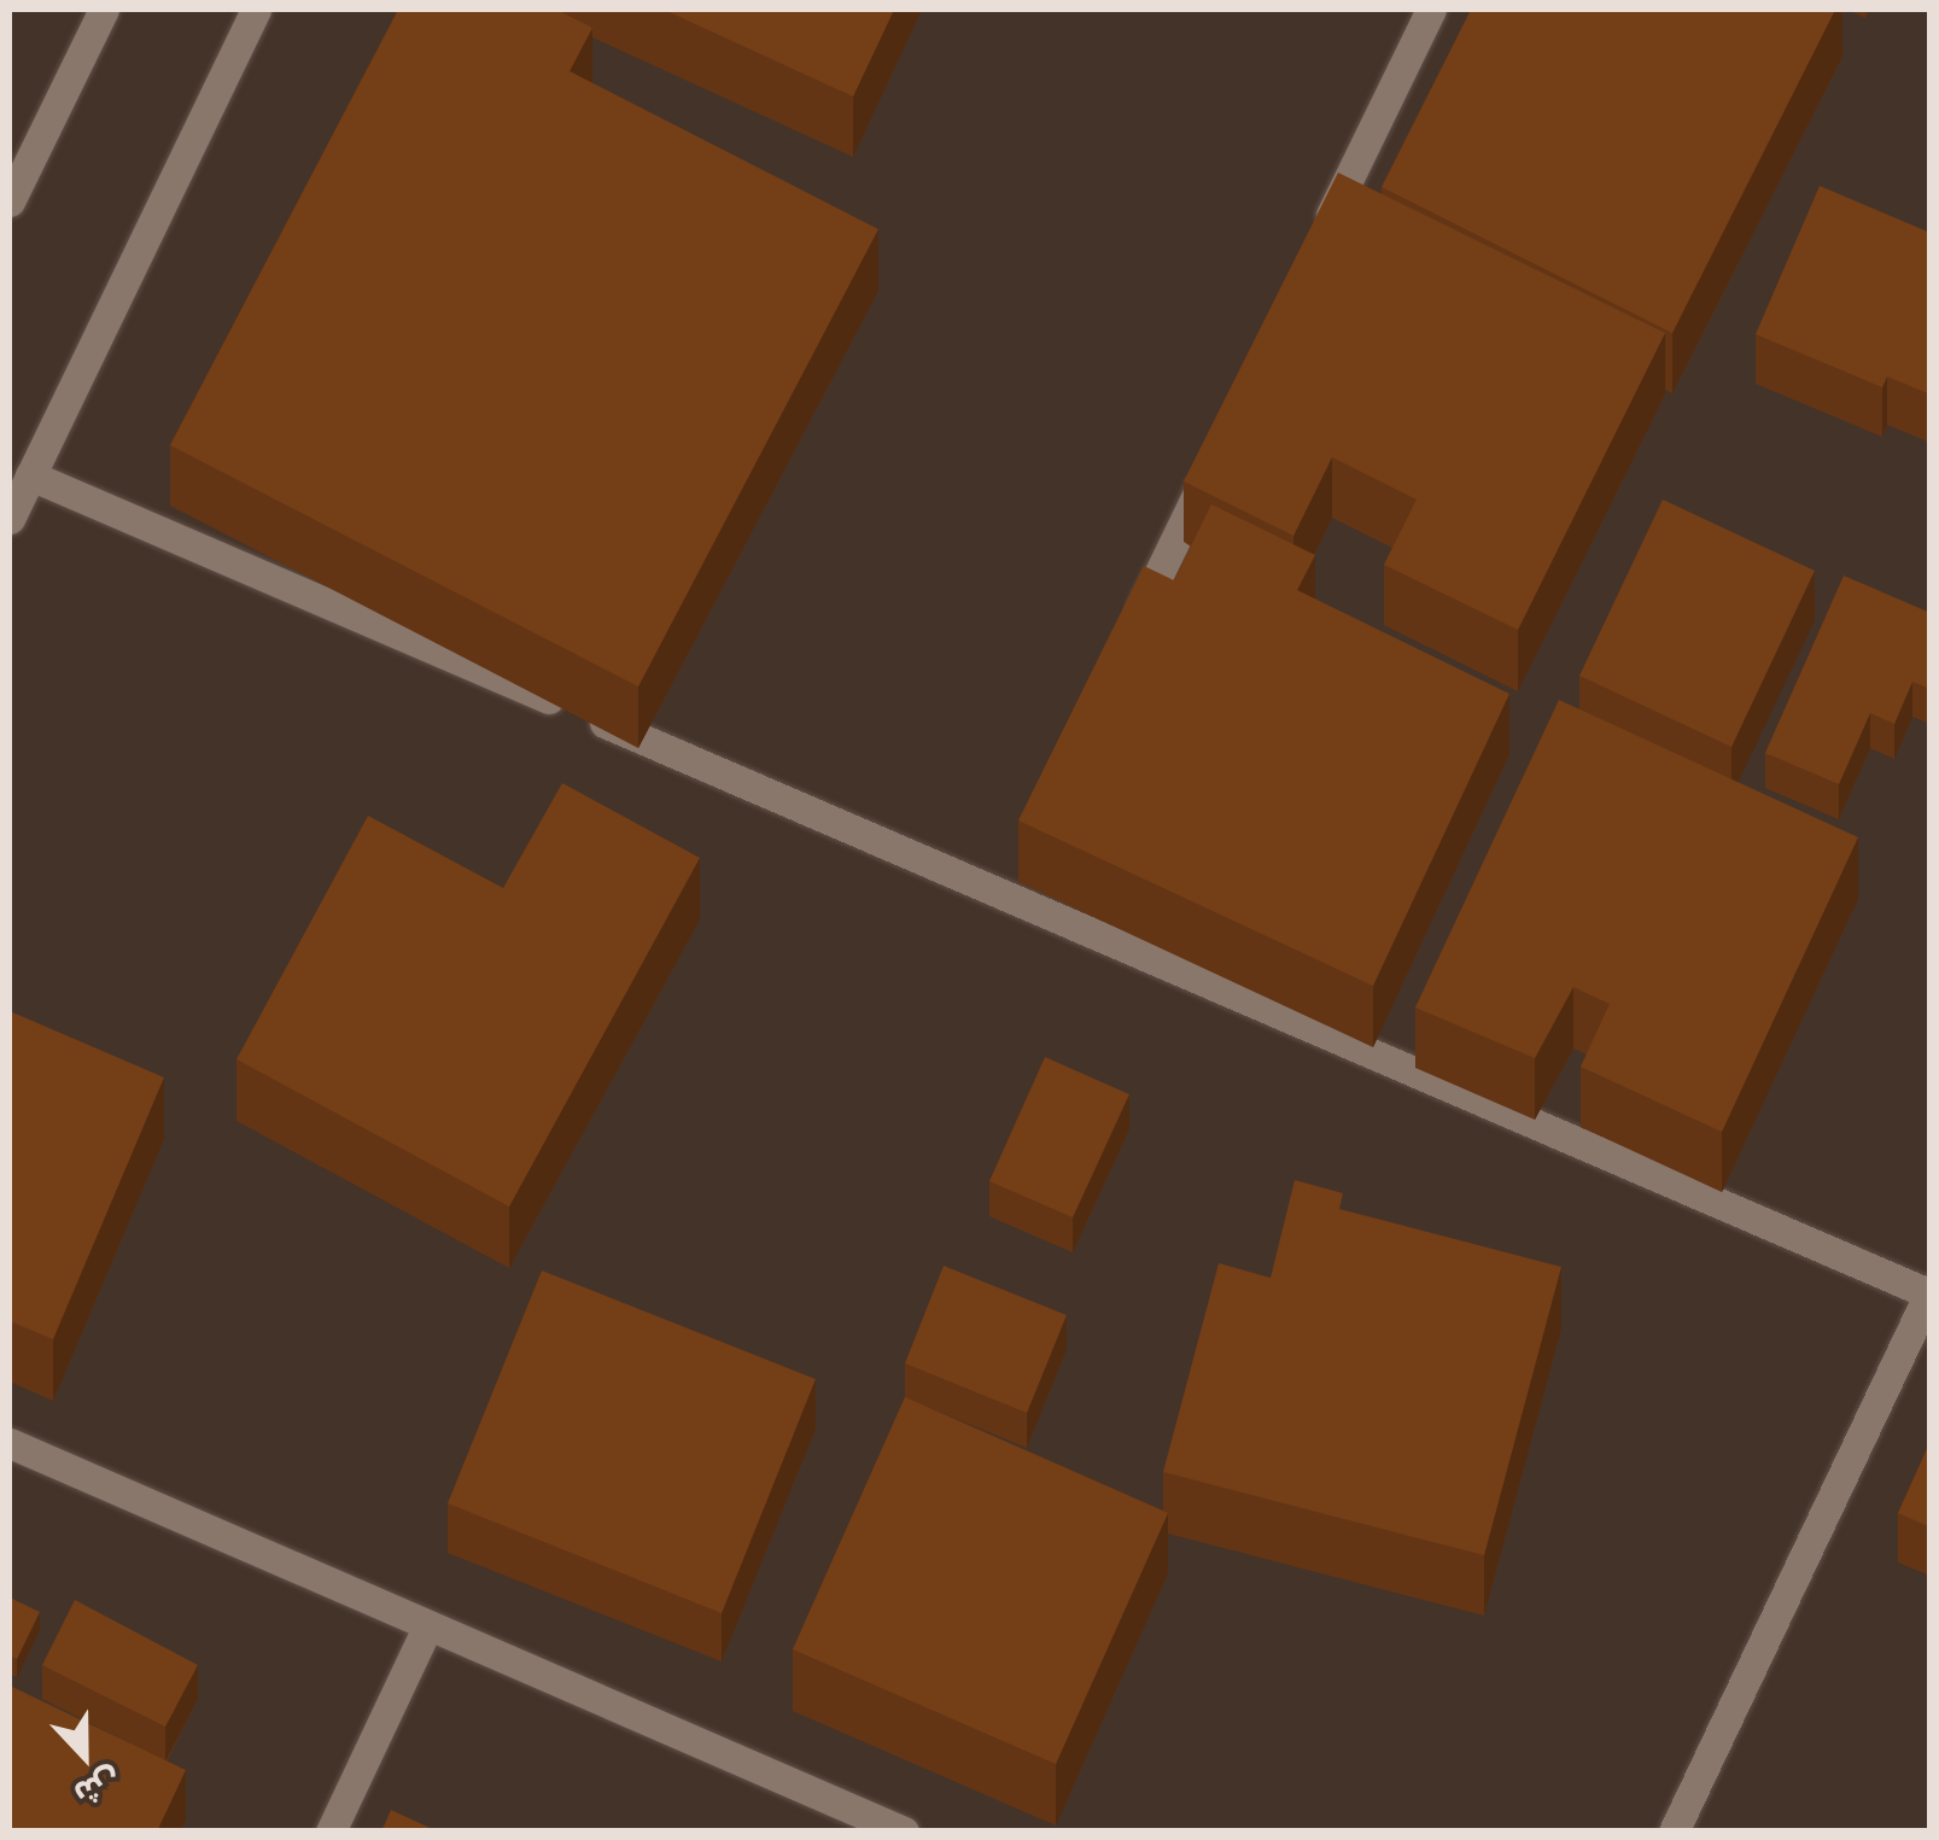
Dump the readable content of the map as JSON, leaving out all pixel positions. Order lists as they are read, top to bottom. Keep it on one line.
{"north":"bottom"}
